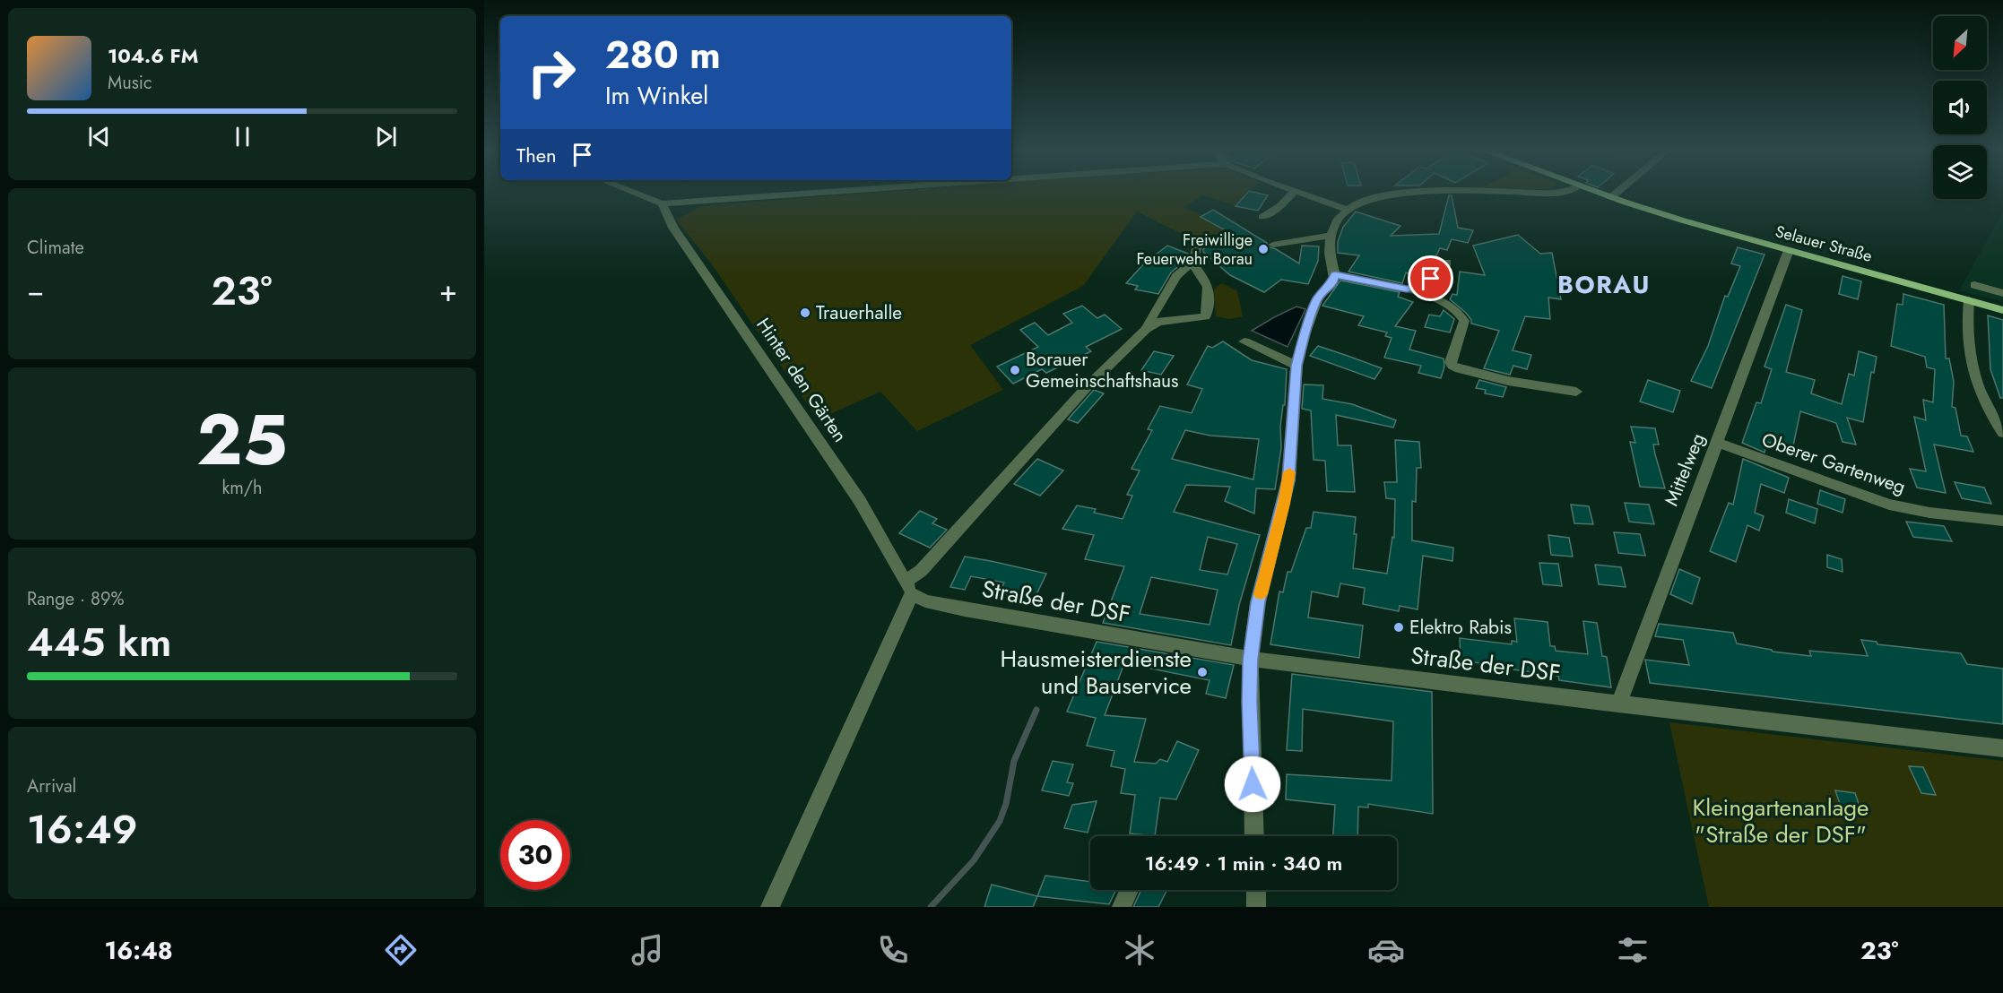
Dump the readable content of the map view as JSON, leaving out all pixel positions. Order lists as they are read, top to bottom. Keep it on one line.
{"streets":{"main road":["Selauer Straße"],"street":["Hinter den Gärten","Oberer Gartenweg","Mittelweg","Straße der DSF"]},"crossings":[["Selauer Straße","Mittelweg"],["Hinter den Gärten","Straße der DSF"],["Oberer Gartenweg","Mittelweg"],["Mittelweg","Straße der DSF"]],"districts":["BORAU"],"parks":["Kleingartenanlage \"Straße der DSF\""],"places":["Freiwillige Feuerwehr Borau","Trauerhalle","Borauer Gemeinschaftshaus","Elektro Rabis","Hausmeisterdienste und Bauservice"],"north":"bottom left","page":{"turn":["280 m","Im Winkel"],"song":["104.6 FM","Music"],"then":"Then","tile":["Climate",["25","km/h"],["Range · 89%","445 km"],["Arrival","16:49"]],"heat":["−","23°","+"],"limit":"30","trip":"16:49 · 1 min · 340 m","tabs":["16:48","23°"]}}
